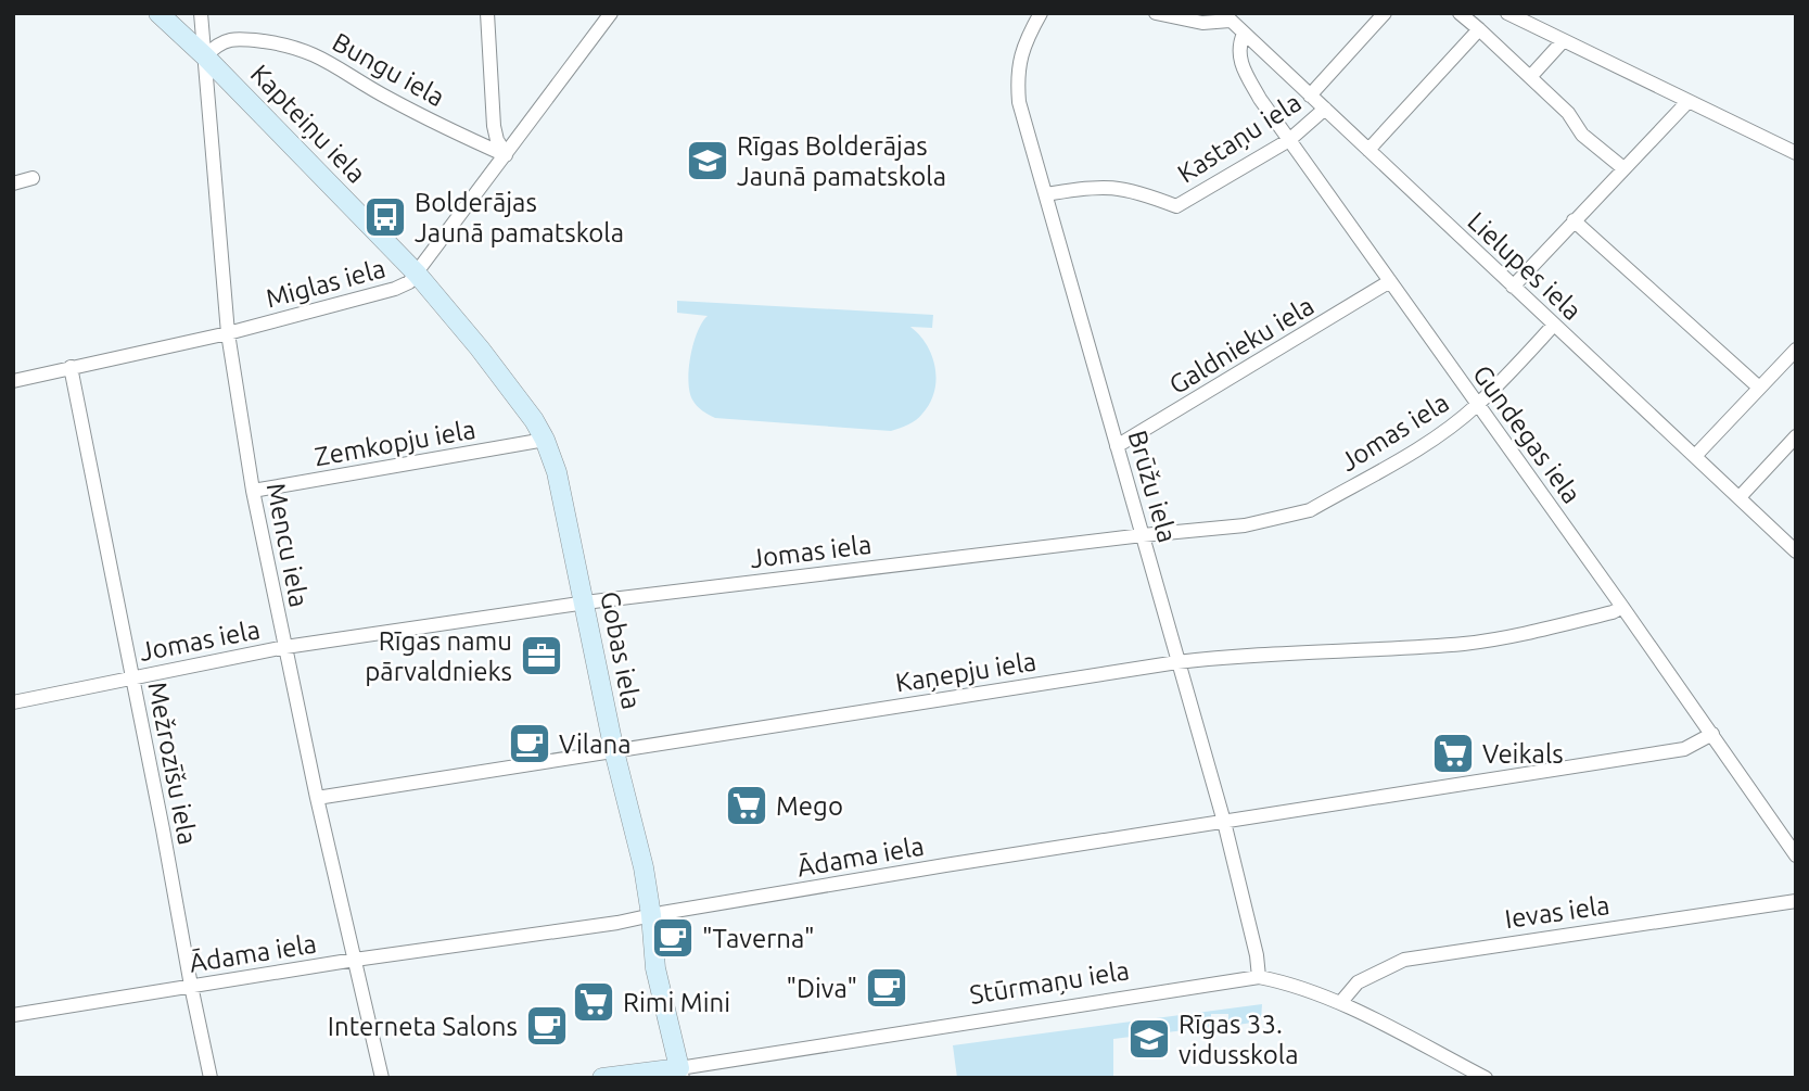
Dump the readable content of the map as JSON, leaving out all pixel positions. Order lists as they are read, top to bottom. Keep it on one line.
{"streets":{"street":["Bungu iela","Kapteiņu iela","Kastaņu iela","Lielupes iela","Miglas iela","Galdnieku iela","Jomas iela","Gundegas iela","Zemkopju iela","Brūžu iela","Mencu iela","Gobas iela","Kaņepju iela","Mežrozīšu iela","Ādama iela","Ievas iela","Stūrmaņu iela"]},"crossings":[["Bungu iela","Kapteiņu iela"],["Bungu iela","Miglas iela"],["Bungu iela","Mencu iela"],["Kapteiņu iela","Miglas iela"],["Kapteiņu iela","Mencu iela"],["Kapteiņu iela","Gobas iela"],["Kastaņu iela","Lielupes iela"],["Kastaņu iela","Gundegas iela"],["Kastaņu iela","Brūžu iela"],["Lielupes iela","Jomas iela"],["Lielupes iela","Gundegas iela"],["Miglas iela","Mencu iela"],["Miglas iela","Gobas iela"],["Miglas iela","Mežrozīšu iela"],["Galdnieku iela","Gundegas iela"],["Galdnieku iela","Brūžu iela"],["Jomas iela","Gundegas iela"],["Jomas iela","Brūžu iela"],["Jomas iela","Mencu iela"],["Jomas iela","Gobas iela"],["Jomas iela","Mežrozīšu iela"],["Gundegas iela","Kaņepju iela"],["Gundegas iela","Ādama iela"],["Zemkopju iela","Mencu iela"],["Zemkopju iela","Gobas iela"],["Brūžu iela","Kaņepju iela"],["Brūžu iela","Ādama iela"],["Brūžu iela","Stūrmaņu iela"],["Mencu iela","Kaņepju iela"],["Mencu iela","Ādama iela"],["Gobas iela","Kaņepju iela"],["Gobas iela","Ādama iela"],["Gobas iela","Stūrmaņu iela"],["Mežrozīšu iela","Ādama iela"],["Ievas iela","Stūrmaņu iela"]],"places":{"school or university":["Rīgas Bolderājas Jaunā pamatskola","Rīgas 33. vidusskola"],"bus stop":["Bolderājas Jaunā pamatskola"],"office":["Rīgas namu pārvaldnieks"],"cafe":["Vilana","\"Taverna\"","\"Diva\"","Interneta Salons"],"supermarket":["Veikals","Mego","Rimi Mini"]}}
